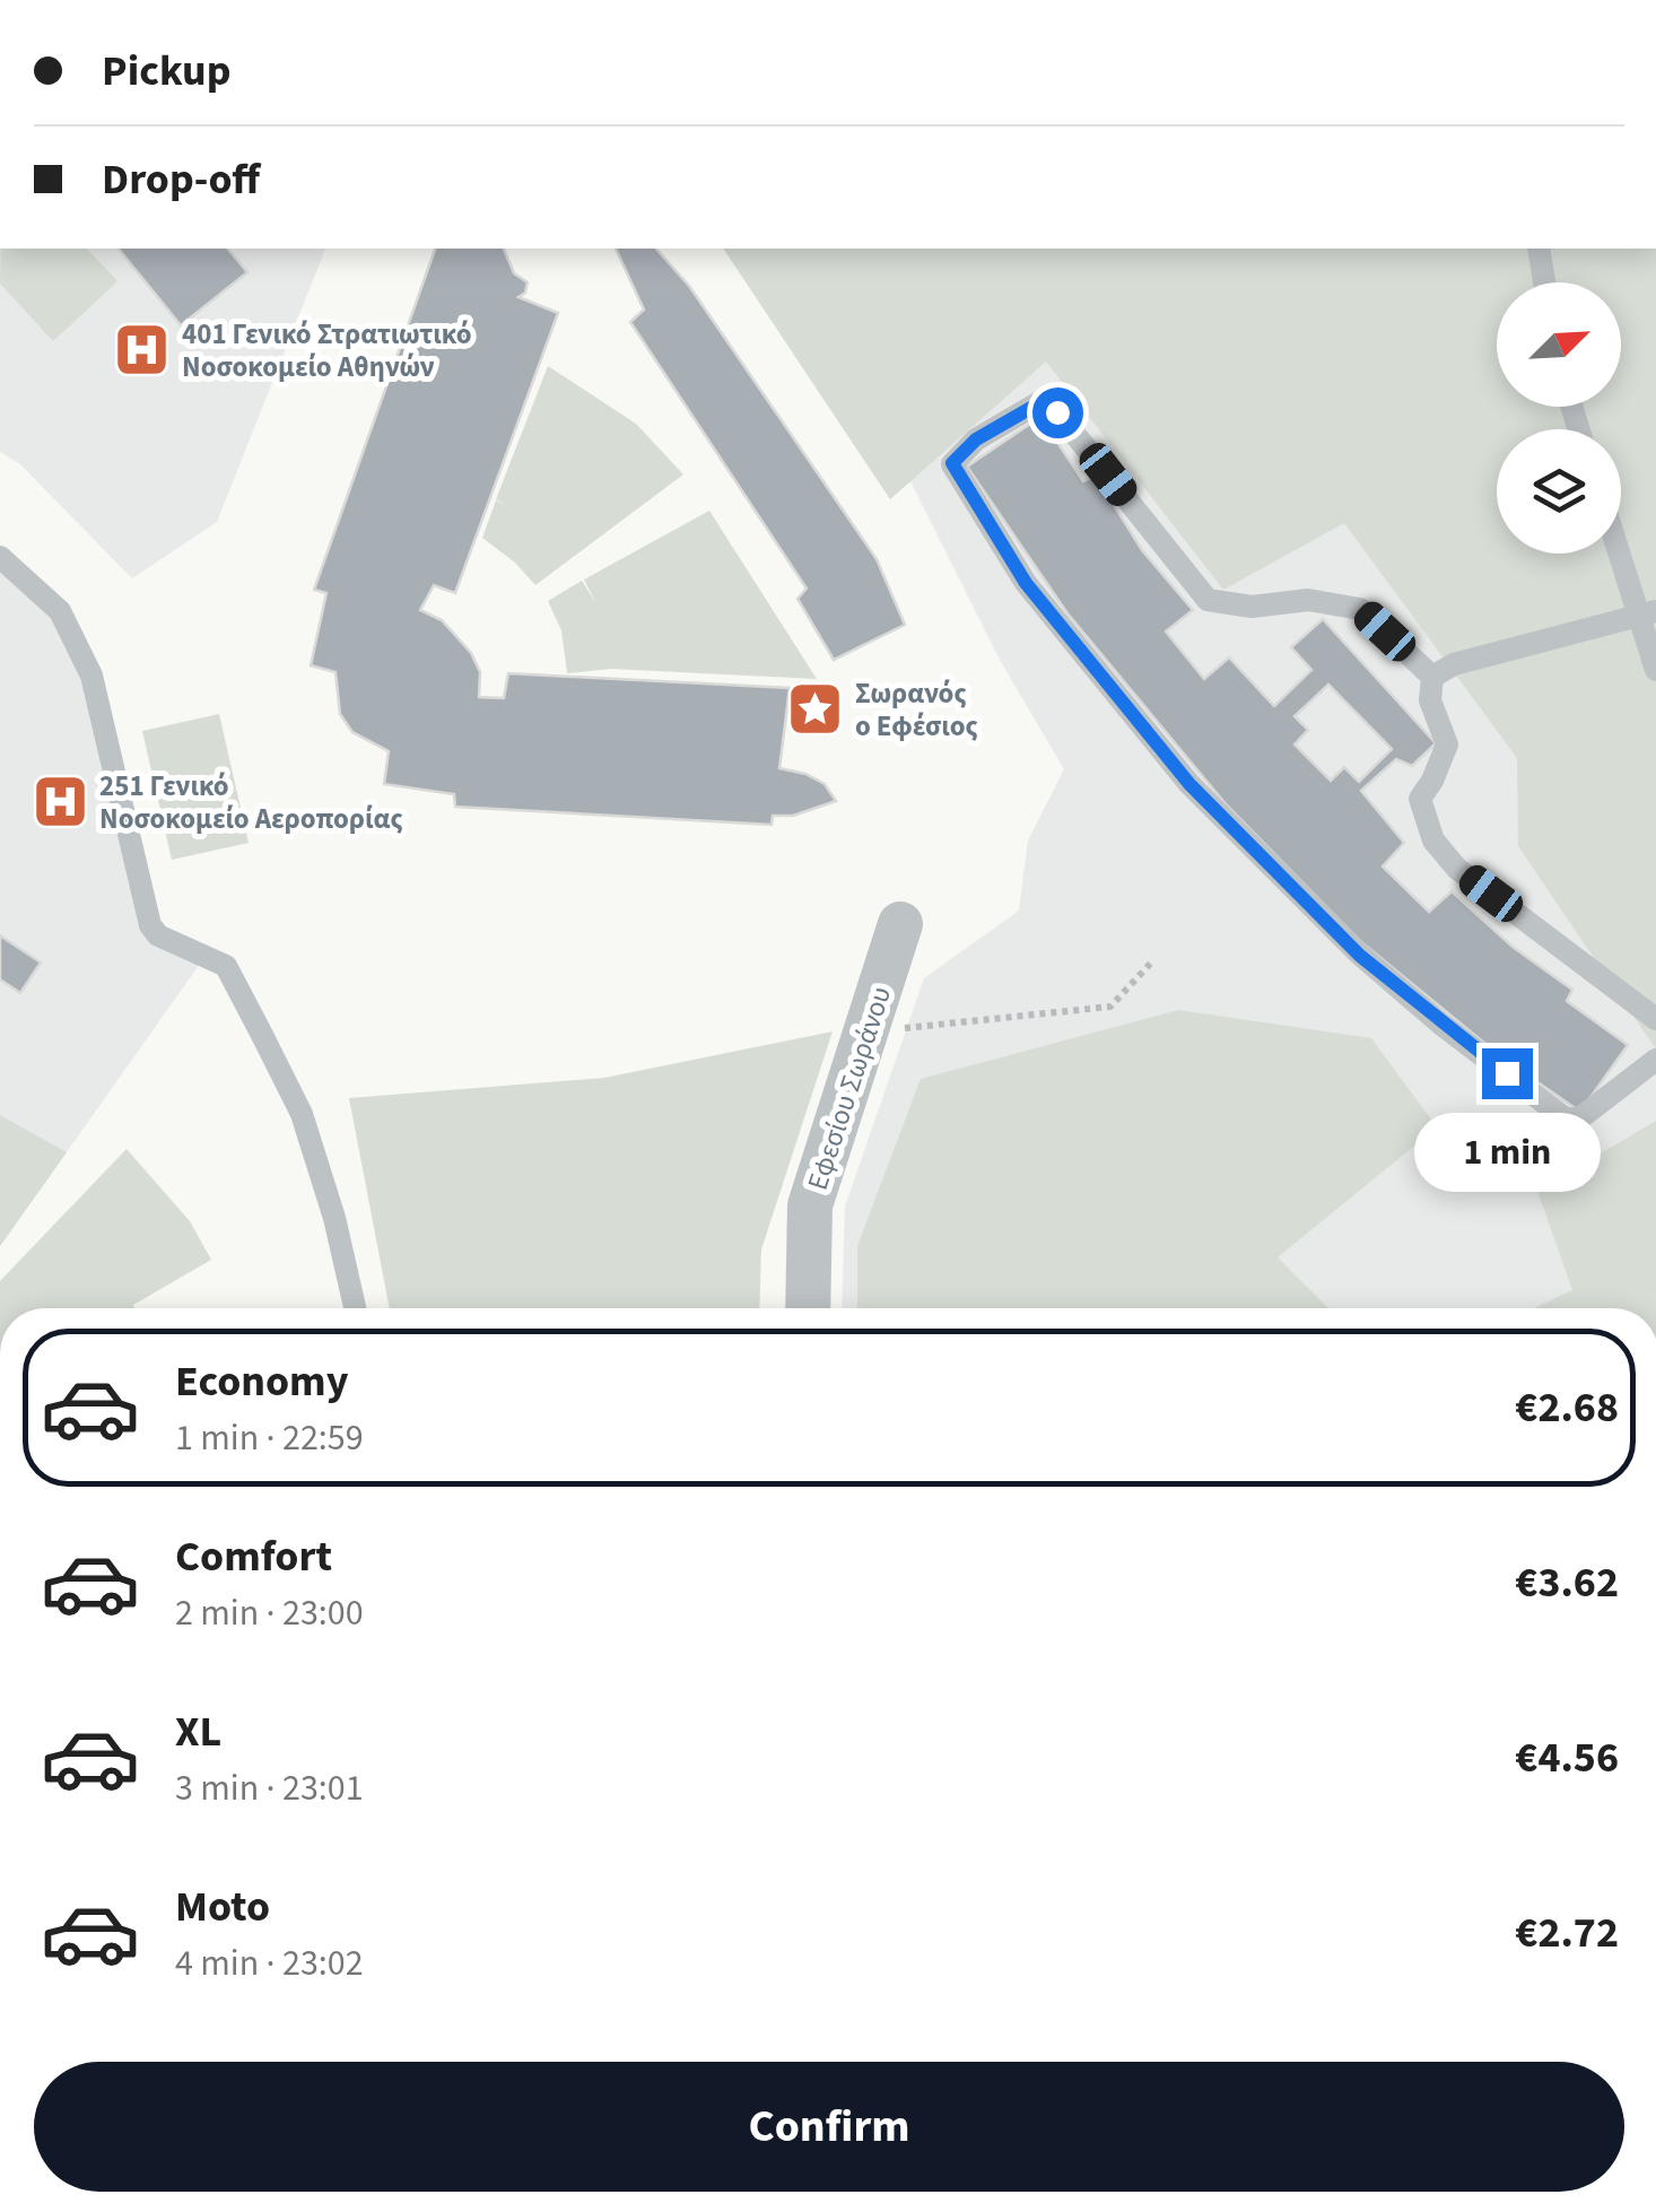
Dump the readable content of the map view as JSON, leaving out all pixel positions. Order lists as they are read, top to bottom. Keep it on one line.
{"streets":{"street":["Εφεσίου Σωράνου"]},"places":{"hospital":["401 Γενικό Στρατιωτικό Νοσοκομείο Αθηνών","251 Γενικό Νοσοκομείο Αεροπορίας"],"place":["Σωρανός ο Εφέσιος"]},"north":"top right","page":{"banner":["Pickup","Drop-off"],"bubble":"1 min","list":[{"name":"Economy","note":"1 min · 22:59","value":"€2.68"},{"name":"Comfort","note":"2 min · 23:00","value":"€3.62"},{"name":"XL","note":"3 min · 23:01","value":"€4.56"},{"name":"Moto","note":"4 min · 23:02","value":"€2.72"}],"buttons":"Confirm"}}
